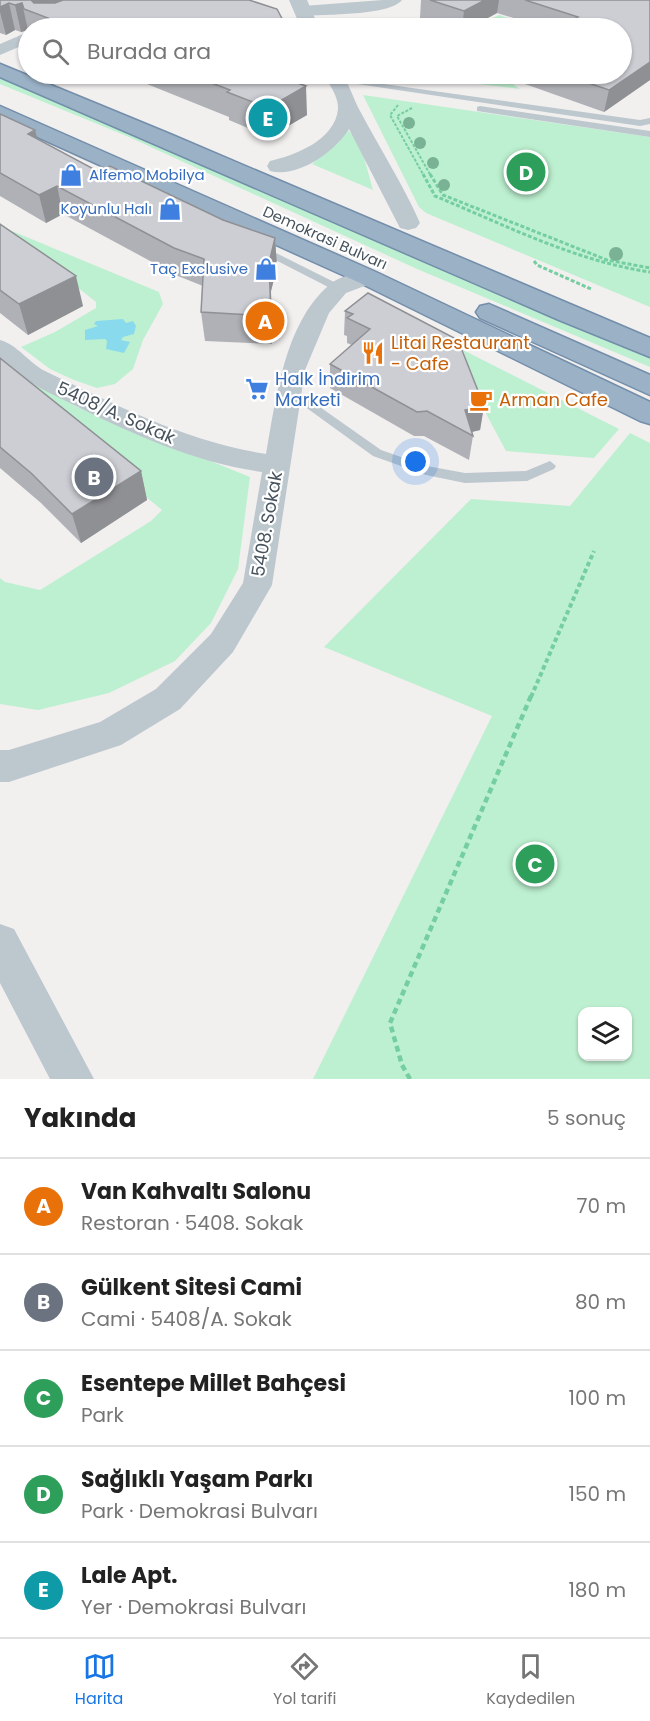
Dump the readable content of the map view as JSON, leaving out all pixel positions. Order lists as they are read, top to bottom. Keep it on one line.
{"streets":{"highway":["Demokrasi Bulvarı"],"street":["5408/A. Sokak","5408. Sokak"]},"crossings":[["5408/A. Sokak","5408. Sokak"]],"places":{"shop":["Alfemo Mobilya","Koyunlu Halı","Taç Exclusive"],"restaurant":["Litai Restaurant - Cafe"],"supermarket":["Halk İndirim Marketi"],"cafe":["Arman Cafe"]},"page":{"search":"Burada ara","pins":["E","D","A","B","C"],"heading":["Yakında","5 sonuç"],"list":[{"mark":"A","name":"Van Kahvaltı Salonu","note":"Restoran · 5408. Sokak","value":"70 m"},{"mark":"B","name":"Gülkent Sitesi Cami","note":"Cami · 5408/A. Sokak","value":"80 m"},{"mark":"C","name":"Esentepe Millet Bahçesi","note":"Park","value":"100 m"},{"mark":"D","name":"Sağlıklı Yaşam Parkı","note":"Park · Demokrasi Bulvarı","value":"150 m"},{"mark":"E","name":"Lale Apt.","note":"Yer · Demokrasi Bulvarı","value":"180 m"}],"nav":["Harita","Yol tarifi","Kaydedilen"]}}
